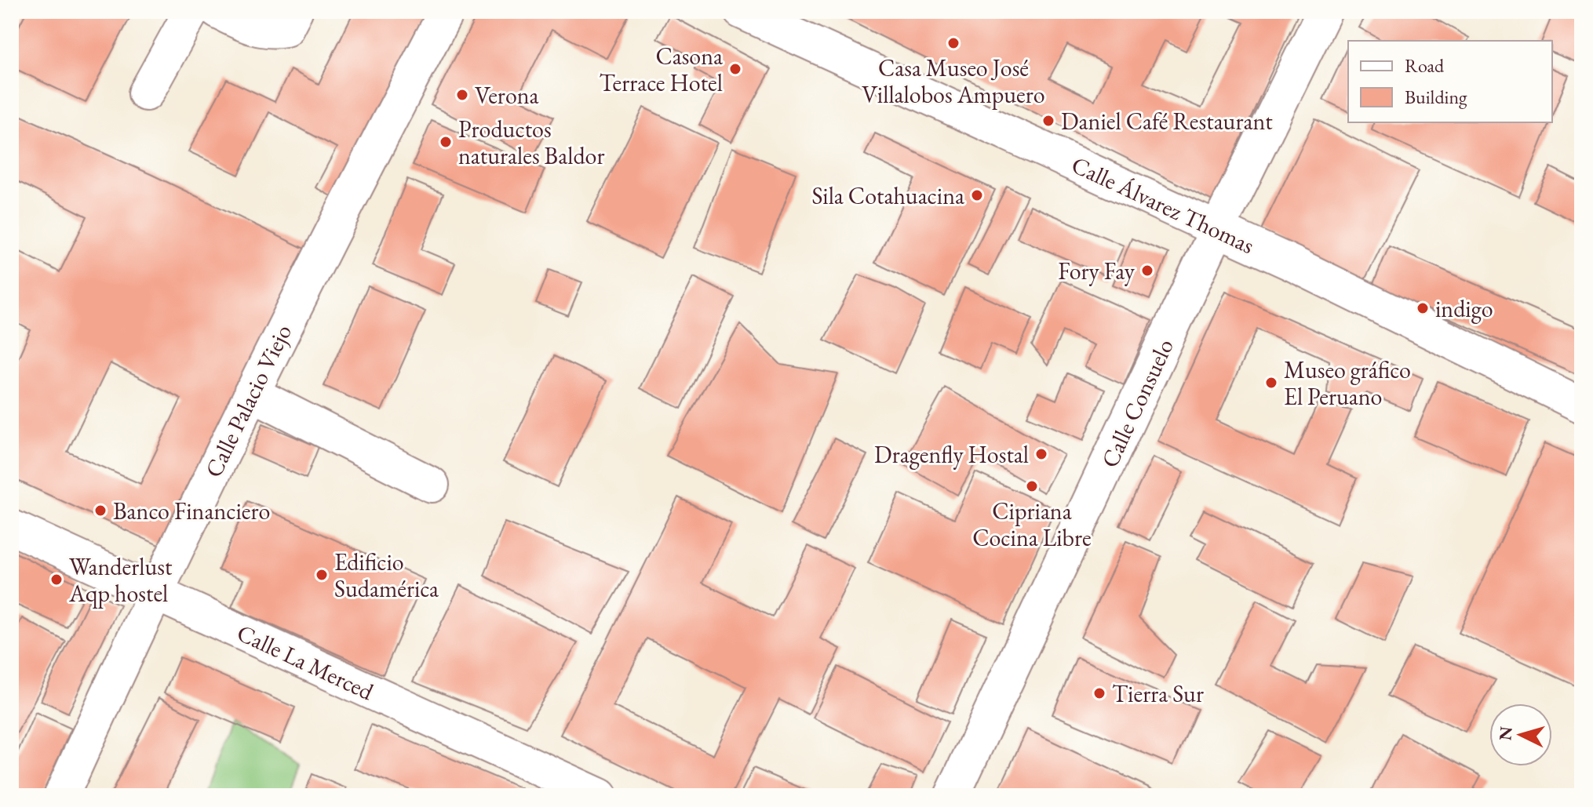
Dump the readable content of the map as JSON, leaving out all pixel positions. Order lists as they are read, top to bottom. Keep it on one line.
{"streets":{"street":["Calle Álvarez Thomas","Calle Palacio Viejo","Calle Consuelo","Calle La Merced"]},"crossings":[["Calle Álvarez Thomas","Calle Consuelo"],["Calle Palacio Viejo","Calle La Merced"]],"places":["Casa Museo José Villalobos Ampuero","Casona Terrace Hotel","Verona","Daniel Café Restaurant","Productos naturales Baldor","Sila Cotahuacina","Fory Fay","indigo","Museo gráfico El Peruano","Dragenfly Hostal","Cipriana Cocina Libre","Banco Financiero","Edificio Sudamérica","Wanderlust Aqp hostel","Tierra Sur"],"legend":["Road","Building"],"north":"left"}
